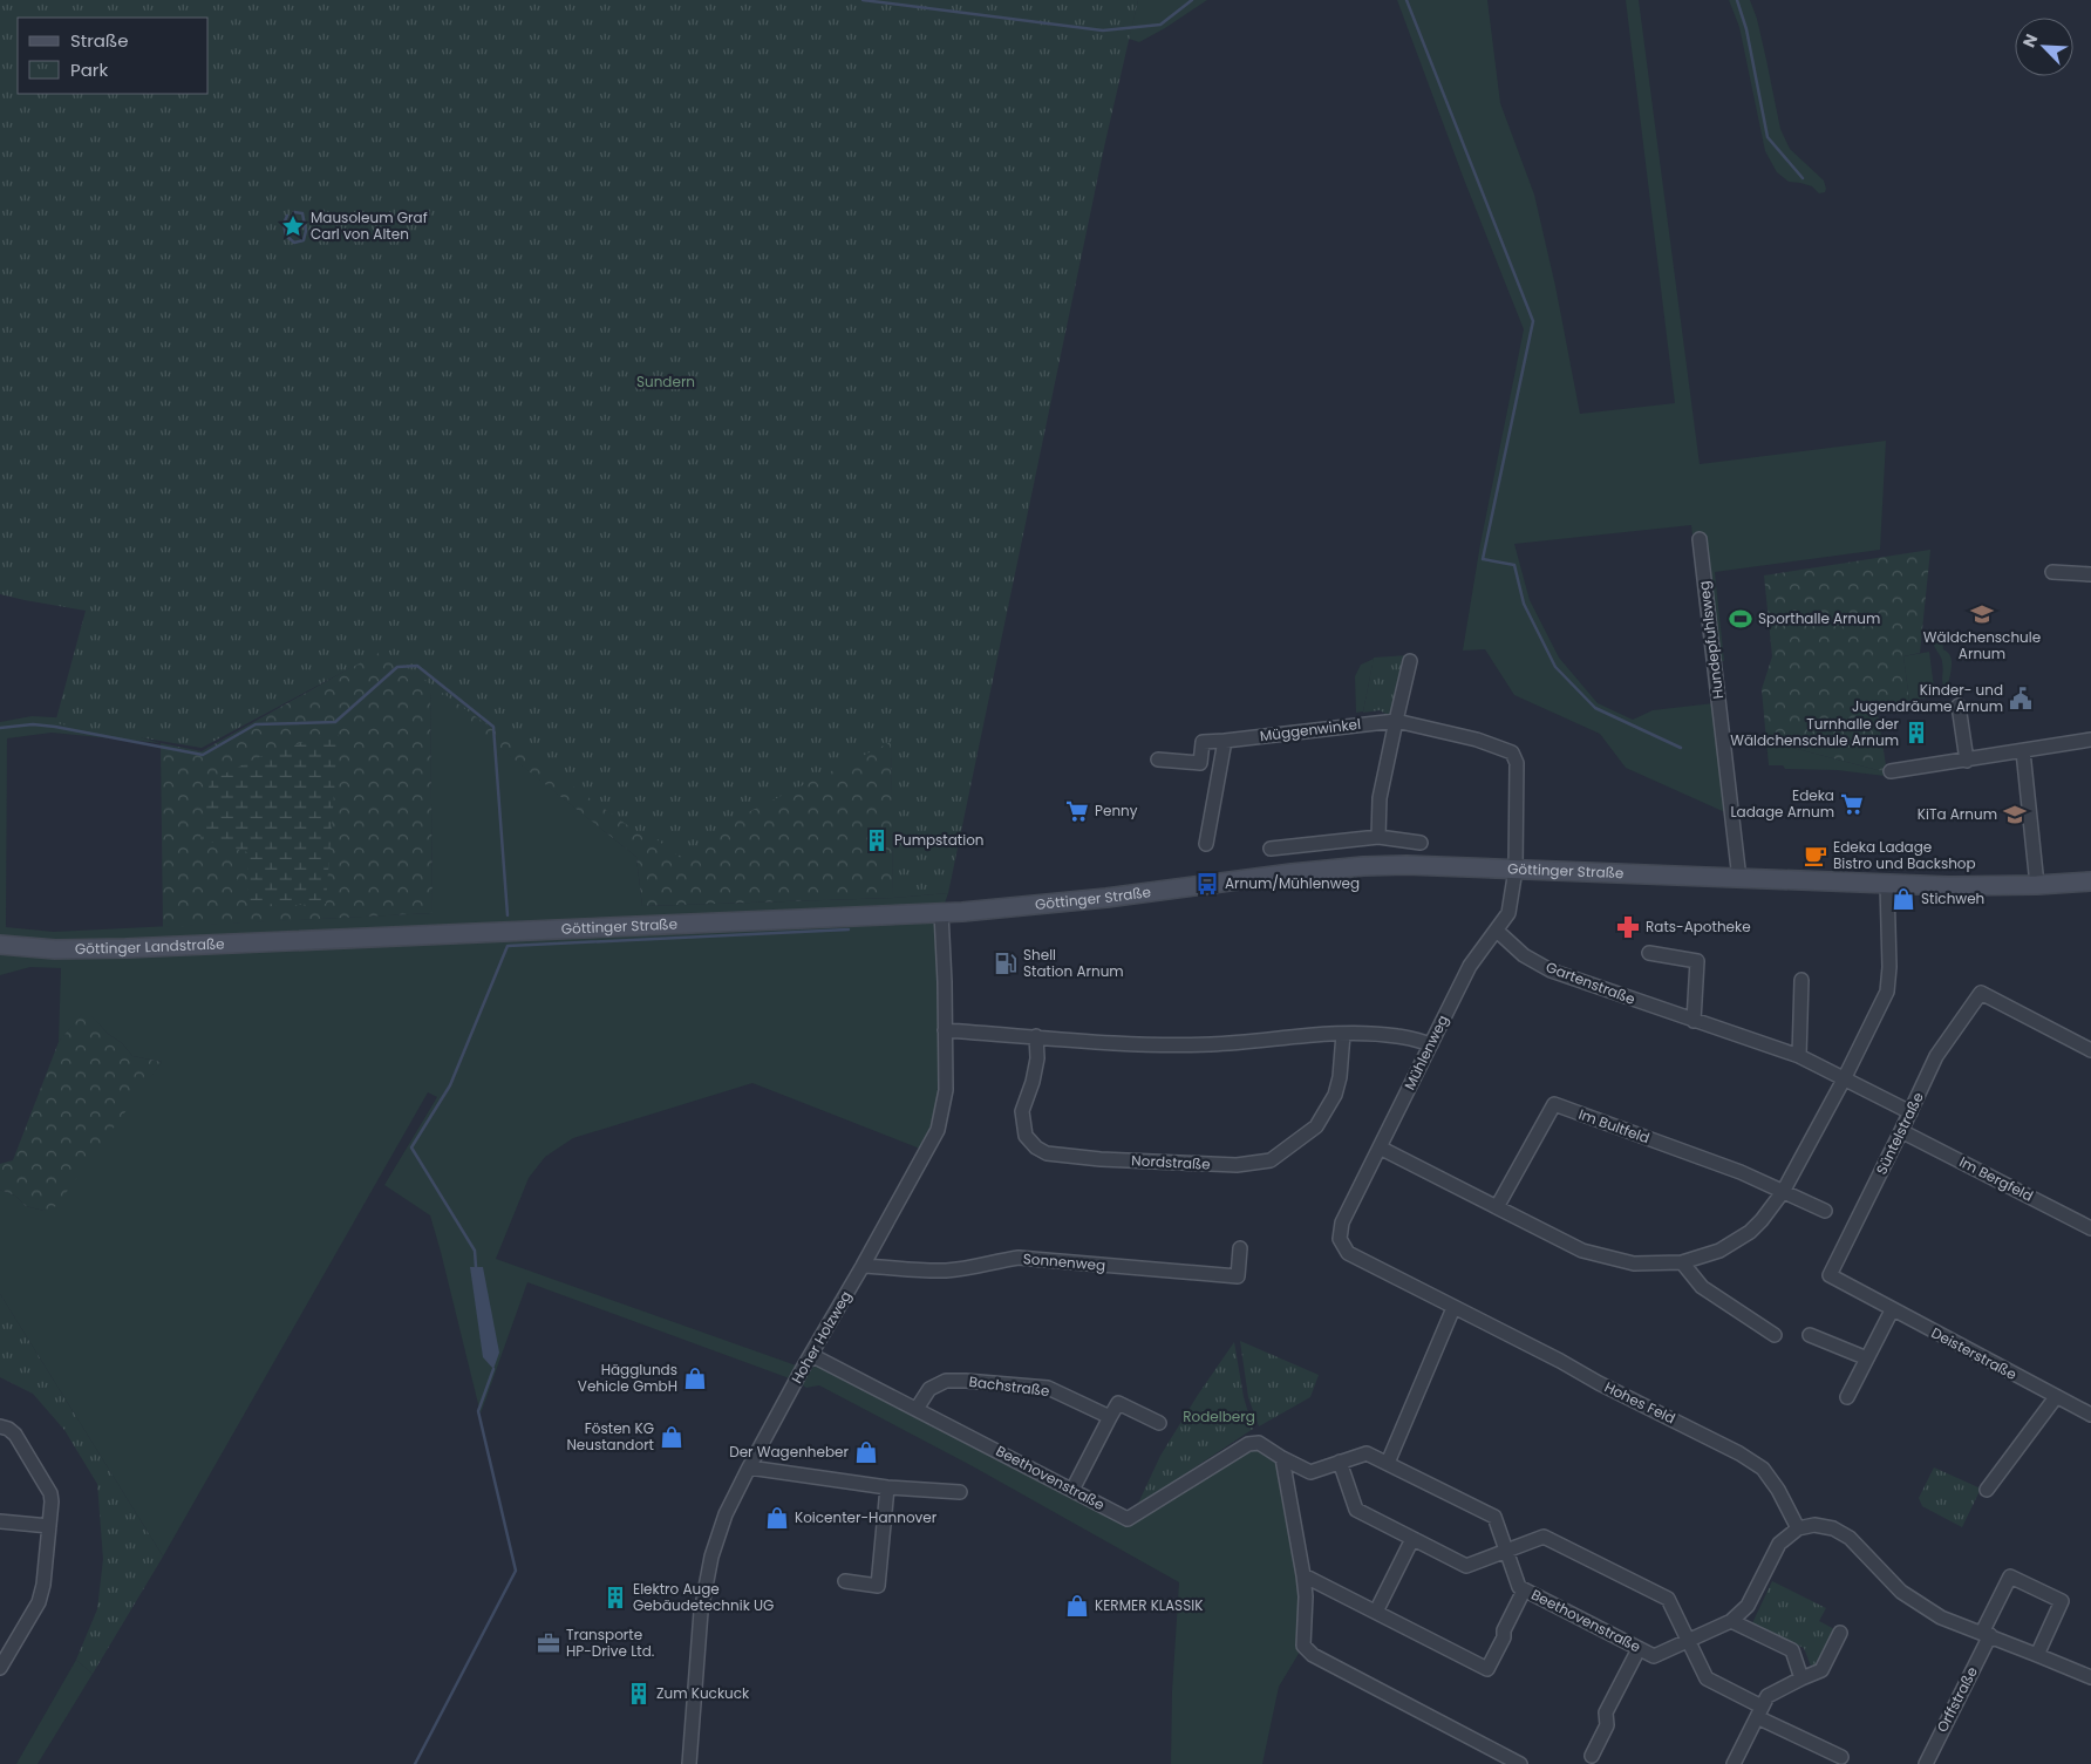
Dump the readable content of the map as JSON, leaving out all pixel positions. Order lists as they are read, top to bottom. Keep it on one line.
{"streets":{"street":["Hundepfuhlsweg","Müggenwinkel","Göttinger Straße","Göttinger Landstraße","Gartenstraße","Mühlenweg","Im Bultfeld","Süntelstraße","Nordstraße","Im Bergfeld","Sonnenweg","Hoher Holzweg","Deisterstraße","Bachstraße","Hohes Feld","Beethovenstraße","Orffstraße"]},"crossings":[["Hundepfuhlsweg","Göttinger Straße"],["Müggenwinkel","Göttinger Straße"],["Müggenwinkel","Mühlenweg"],["Göttinger Straße","Göttinger Landstraße"],["Göttinger Straße","Mühlenweg"],["Göttinger Straße","Hoher Holzweg"],["Gartenstraße","Mühlenweg"],["Gartenstraße","Süntelstraße"],["Mühlenweg","Hohes Feld"],["Süntelstraße","Im Bergfeld"],["Süntelstraße","Deisterstraße"],["Sonnenweg","Hoher Holzweg"],["Hoher Holzweg","Beethovenstraße"],["Bachstraße","Beethovenstraße"],["Hohes Feld","Beethovenstraße"]],"parks":["Sundern","Rodelberg"],"places":{"place":["Mausoleum Graf Carl von Alten"],"school or university":["Wäldchenschule Arnum","KiTa Arnum"],"sports":["Sporthalle Arnum"],"public building":["Kinder- und Jugendräume Arnum"],"building":["Turnhalle der Wäldchenschule Arnum","Pumpstation","Elektro Auge Gebäudetechnik UG","Zum Kuckuck"],"supermarket":["Edeka Ladage Arnum","Penny"],"cafe":["Edeka Ladage Bistro und Backshop"],"bus stop":["Arnum/Mühlenweg"],"shop":["Stichweh","Hägglunds Vehicle GmbH","Fösten KG Neustandort","Der Wagenheber","Koicenter-Hannover","KERMER KLASSIK"],"pharmacy":["Rats-Apotheke"],"fuel station":["Shell Station Arnum"],"office":["Transporte HP-Drive Ltd."]},"legend":["Straße","Park"],"north":"top left"}
